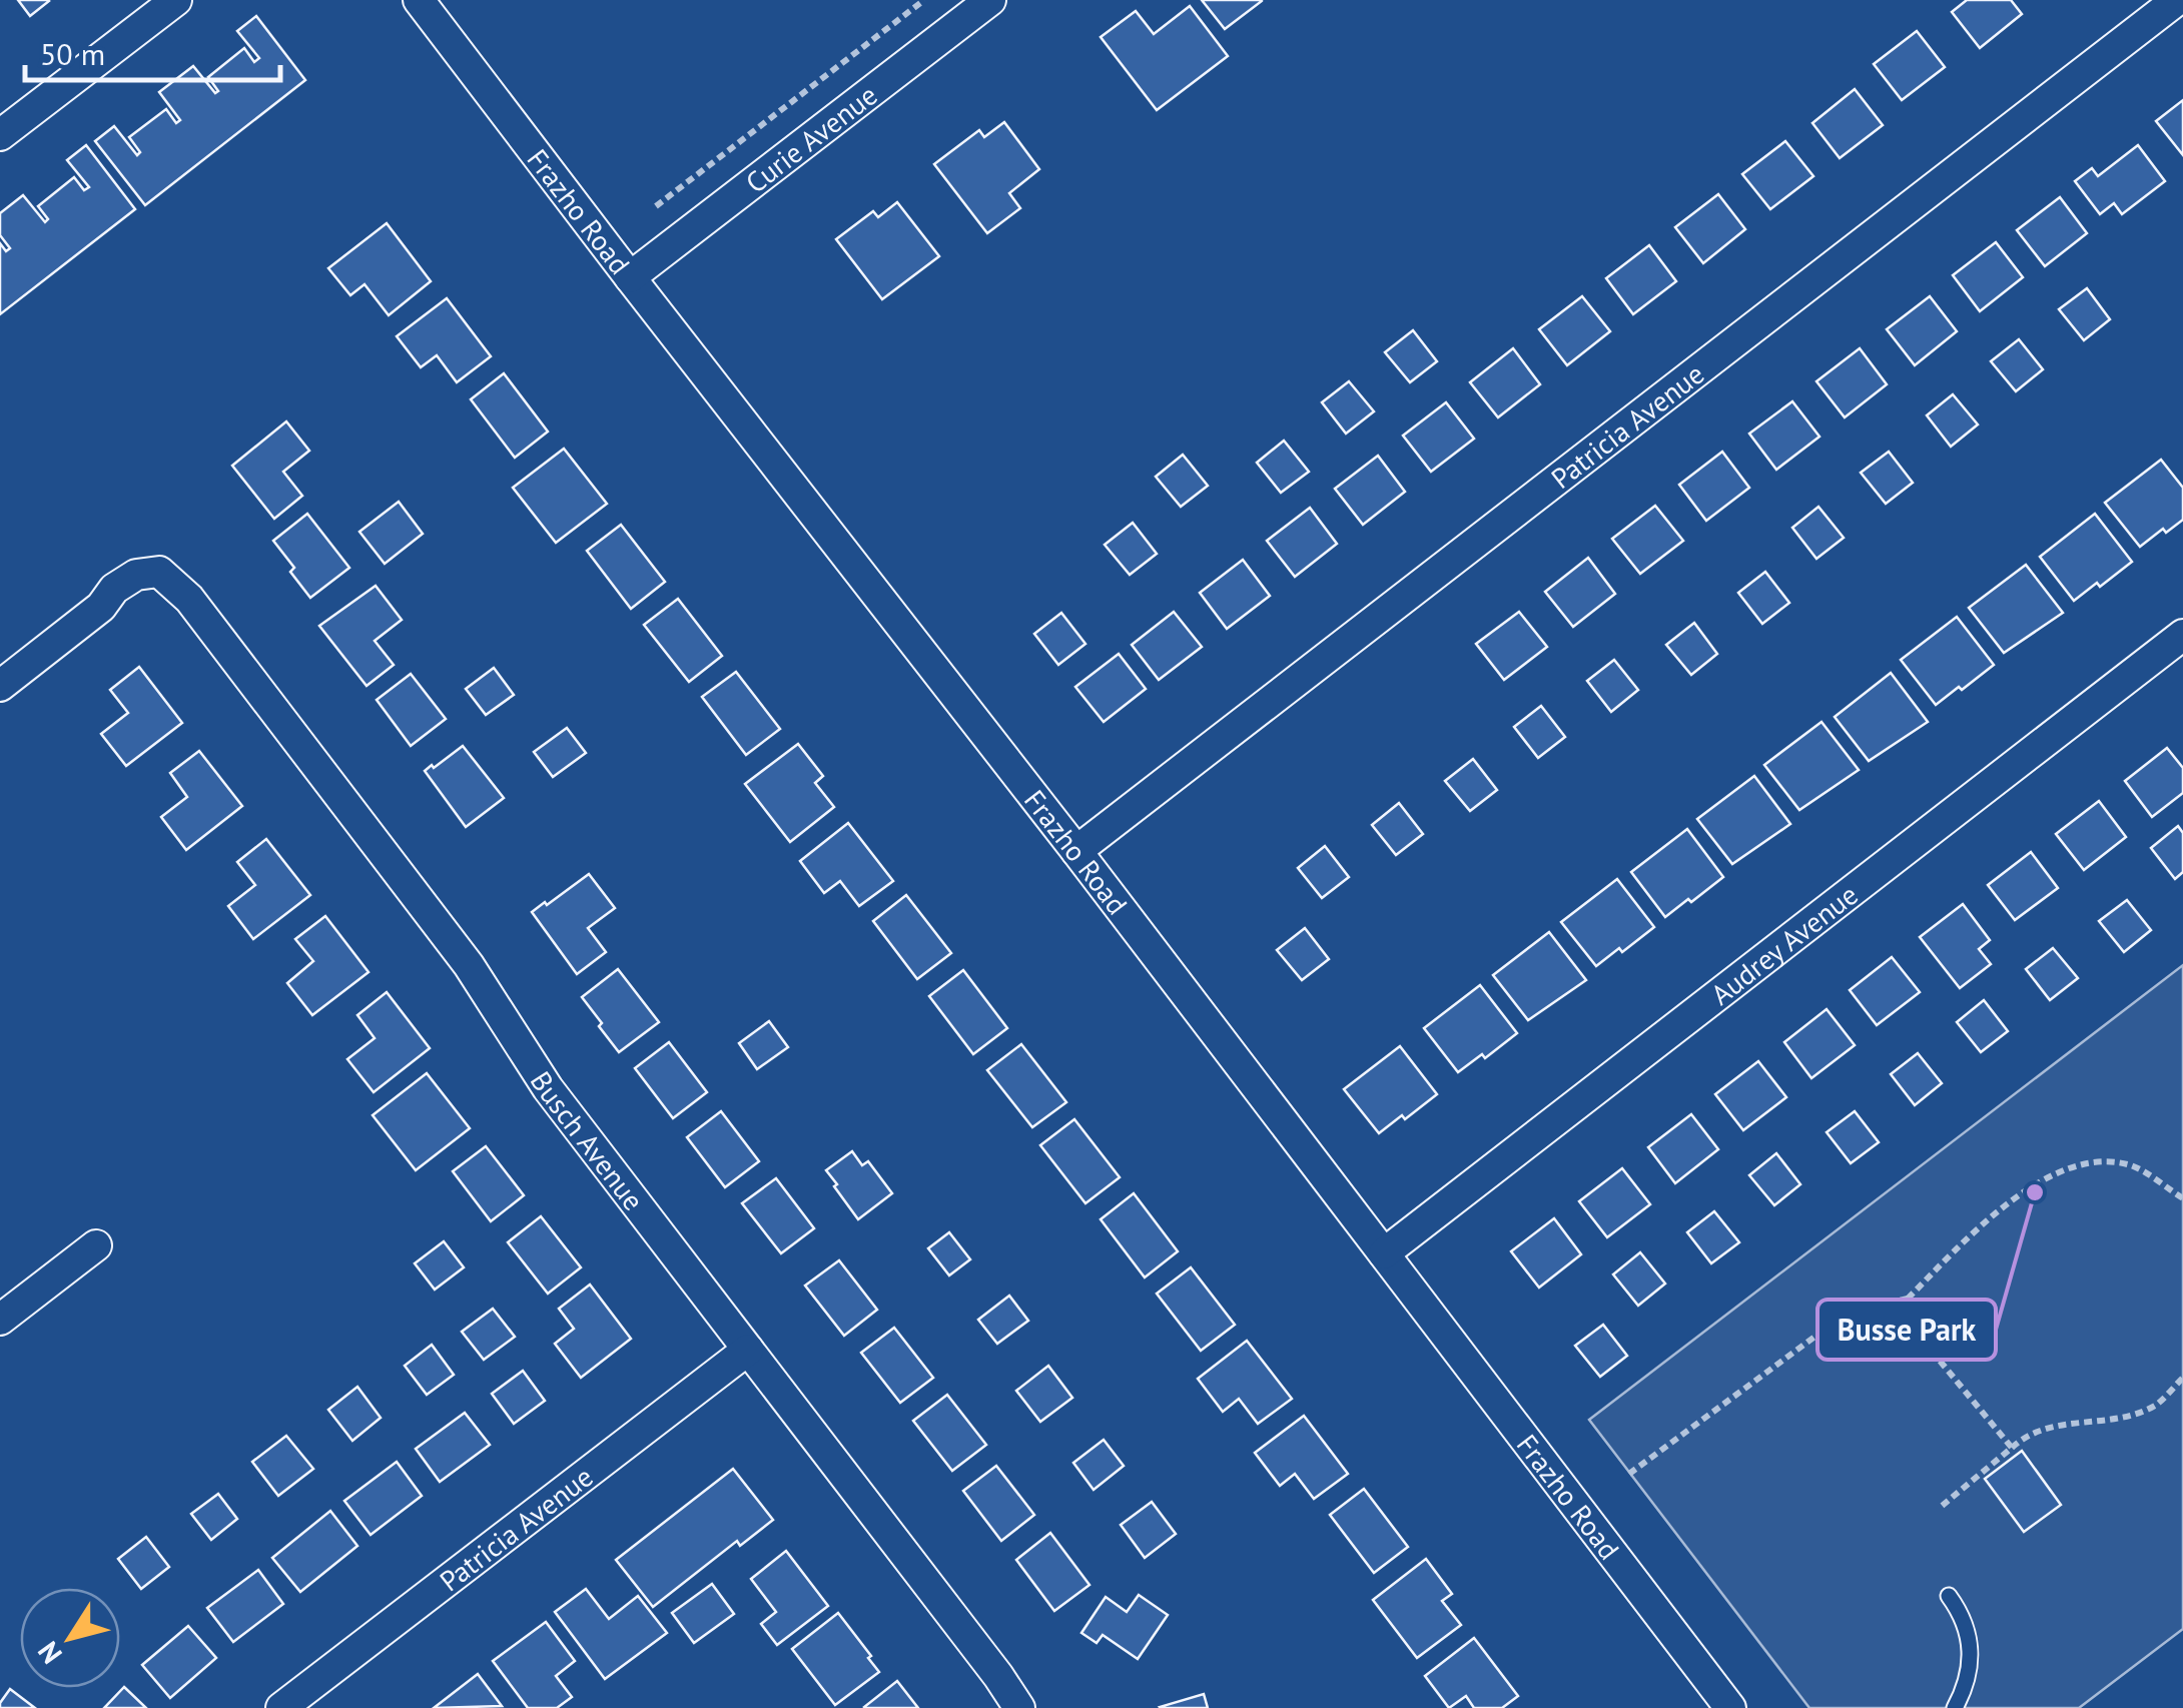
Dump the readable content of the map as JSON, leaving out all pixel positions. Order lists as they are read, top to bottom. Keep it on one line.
{"streets":{"street":["Curie Avenue","Frazho Road","Patricia Avenue","Audrey Avenue","Busch Avenue"]},"crossings":[["Curie Avenue","Frazho Road"],["Frazho Road","Patricia Avenue"],["Frazho Road","Audrey Avenue"],["Patricia Avenue","Busch Avenue"]],"places":["Busse Park"],"scale_bar":"50 m","north":"bottom left"}
